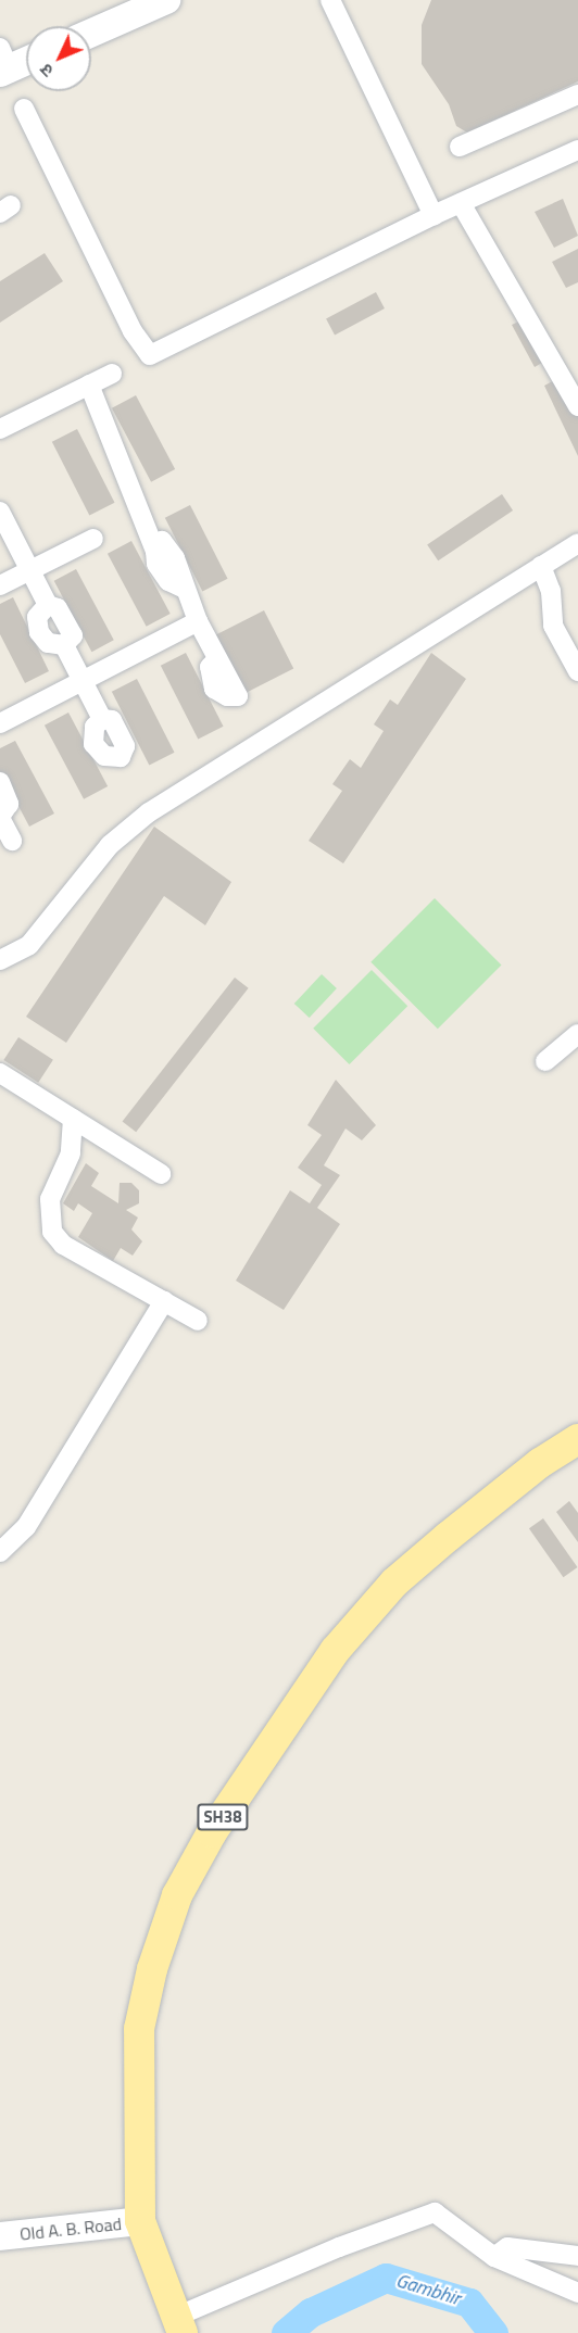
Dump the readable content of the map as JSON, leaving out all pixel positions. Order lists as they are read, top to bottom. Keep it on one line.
{"streets":{"main road":["SH38"],"street":["Old A. B. Road"]},"crossings":[["SH38","Old A. B. Road"]],"water":["Gambhir"],"north":"bottom left"}
